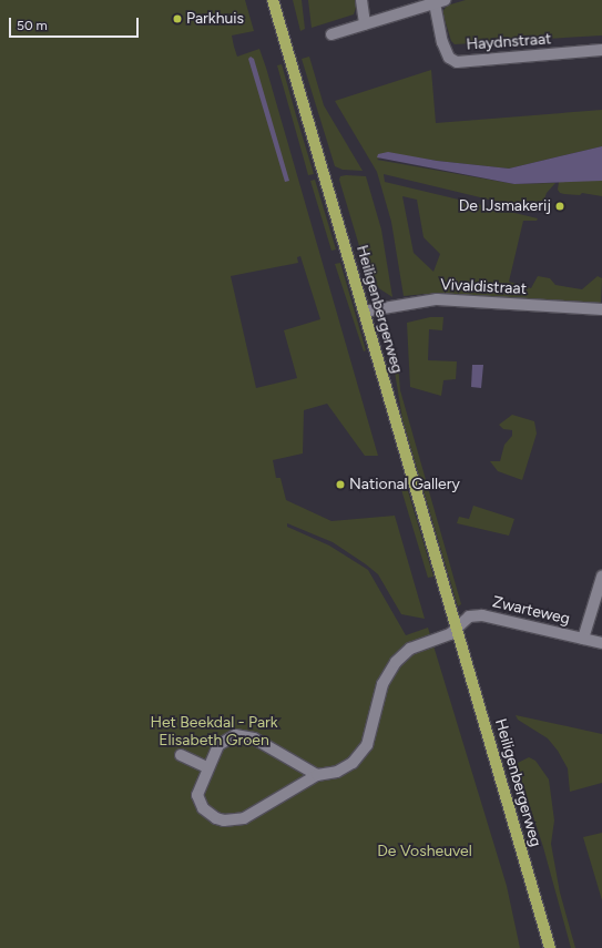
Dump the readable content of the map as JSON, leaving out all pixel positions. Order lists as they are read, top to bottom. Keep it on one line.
{"streets":{"main road":["Heiligenbergerweg"],"street":["Haydnstraat","Vivaldistraat","Zwarteweg"]},"crossings":[["Vivaldistraat","Heiligenbergerweg"],["Heiligenbergerweg","Zwarteweg"]],"parks":["Het Beekdal - Park Elisabeth Groen","De Vosheuvel"],"places":["Parkhuis","De IJsmakerij","National Gallery"],"scale_bar":"50 m"}
